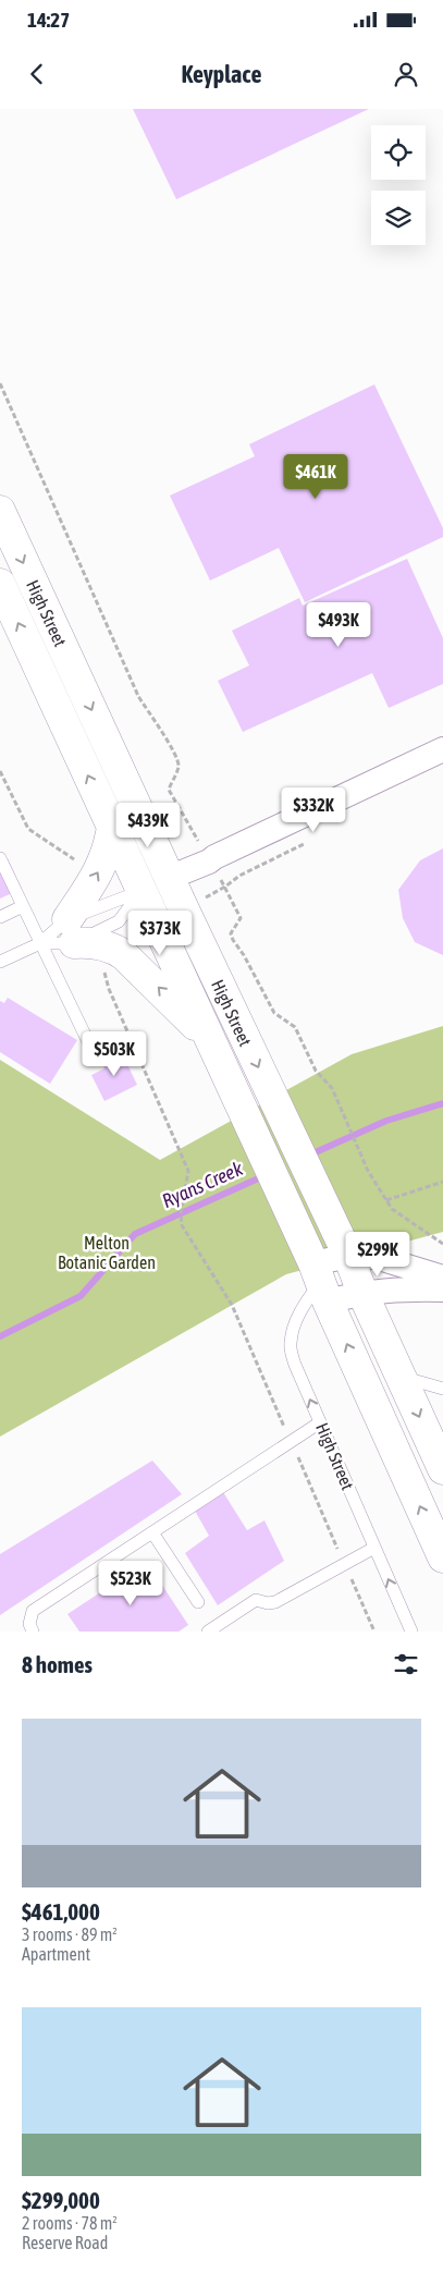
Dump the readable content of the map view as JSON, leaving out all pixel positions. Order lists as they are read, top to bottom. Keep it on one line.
{"streets":{"main road":["High Street"]},"water":["Ryans Creek"],"parks":["Melton Botanic Garden"],"page":{"status":"14:27","header":"Keyplace","price":["$461K","$493K","$332K","$439K","$373K","$503K","$299K","$523K"],"heading":"8 homes","list":[{"name":"$461,000","note":"3 rooms · 89 m² · Apartment"},{"name":"$299,000","note":"2 rooms · 78 m² · Reserve Road"}]}}
